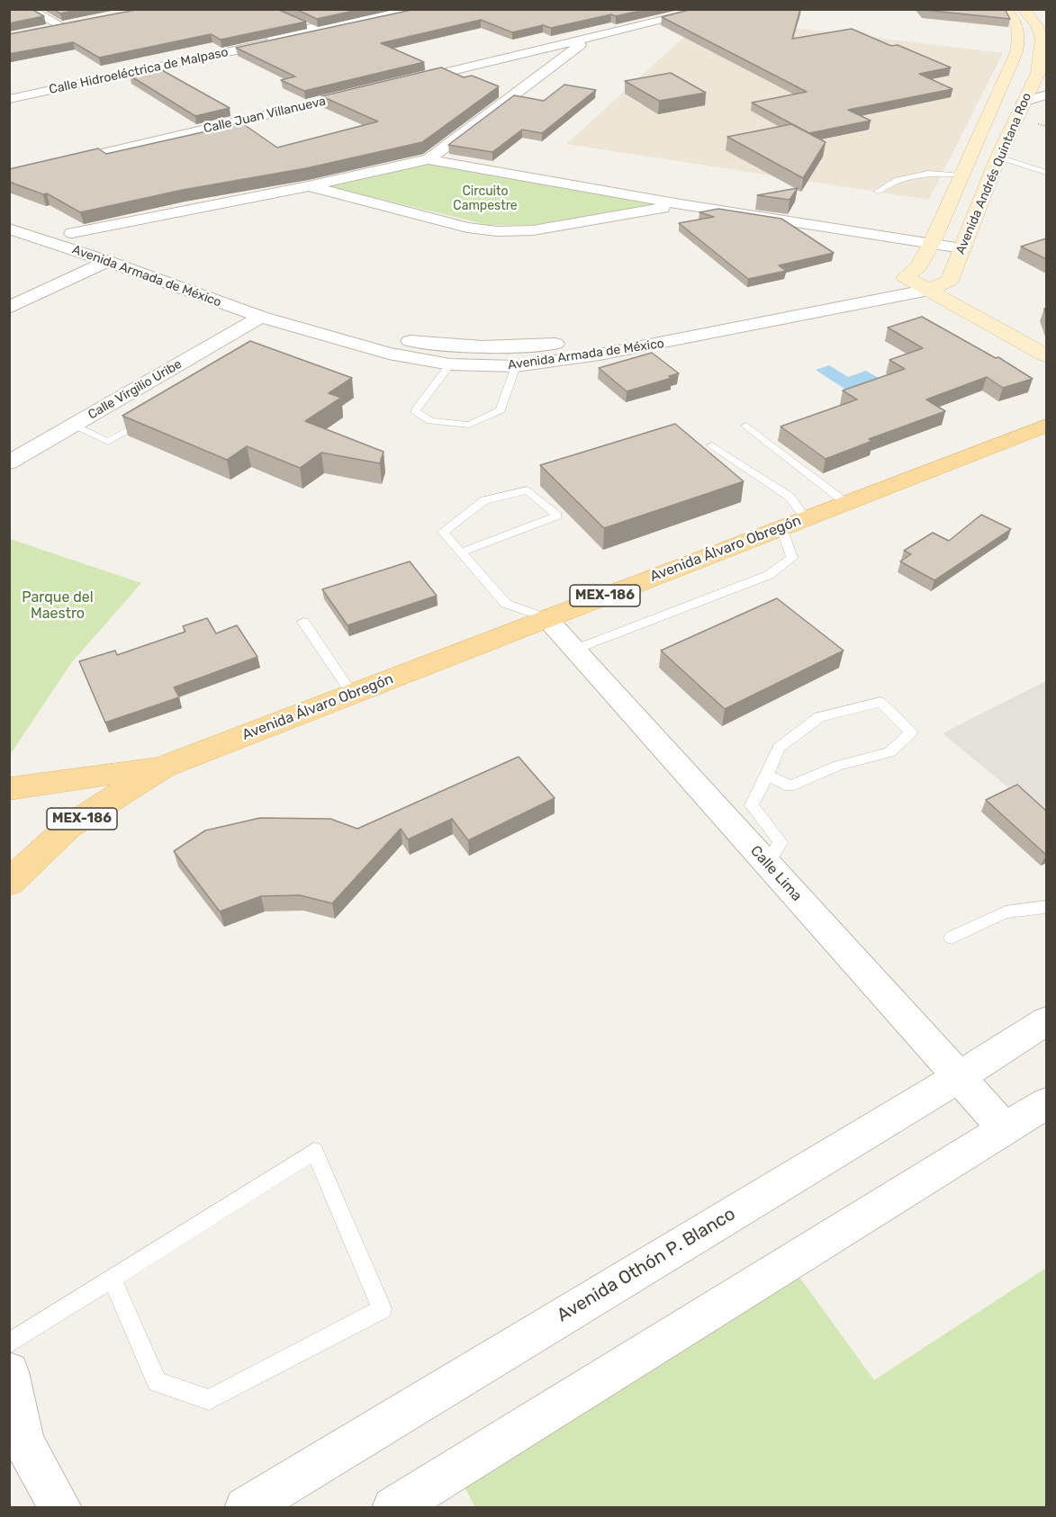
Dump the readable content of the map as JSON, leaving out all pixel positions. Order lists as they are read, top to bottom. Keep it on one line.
{"streets":{"main road":["Avenida Andrés Quintana Roo","Avenida Armada de México","Avenida Álvaro Obregón","MEX-186"],"street":["Calle Hidroeléctrica de Malpaso","Calle Juan Villanueva","Calle Virgilio Uribe","Calle Lima","Avenida Othón P. Blanco"]},"crossings":[["Avenida Andrés Quintana Roo","Avenida Armada de México"],["Avenida Armada de México","Calle Virgilio Uribe"],["Avenida Álvaro Obregón","Calle Lima"],["Calle Lima","Avenida Othón P. Blanco"]],"parks":["Circuito Campestre","Parque del Maestro"]}
